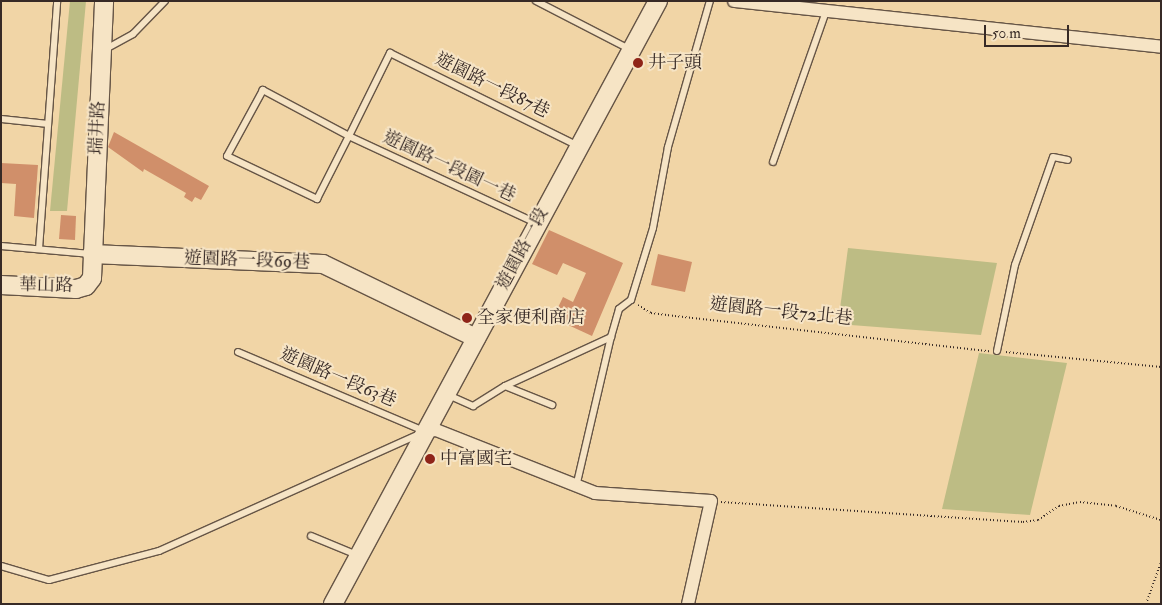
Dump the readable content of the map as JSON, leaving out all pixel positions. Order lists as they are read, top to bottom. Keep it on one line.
{"streets":{"street":["瑞井路","遊園路一段","遊園路一段69巷","華山路"],"lane":["遊園路一段87巷","遊園路一段園一巷","遊園路一段63巷"],"path":["遊園路一段72北巷"]},"crossings":[["遊園路一段87巷","遊園路一段園一巷"],["遊園路一段87巷","遊園路一段"],["瑞井路","遊園路一段69巷"],["瑞井路","華山路"],["遊園路一段園一巷","遊園路一段"],["遊園路一段","遊園路一段69巷"],["遊園路一段","遊園路一段63巷"],["遊園路一段69巷","華山路"]],"places":["井子頭","全家便利商店","中富國宅"],"scale_bar":"50 m"}
